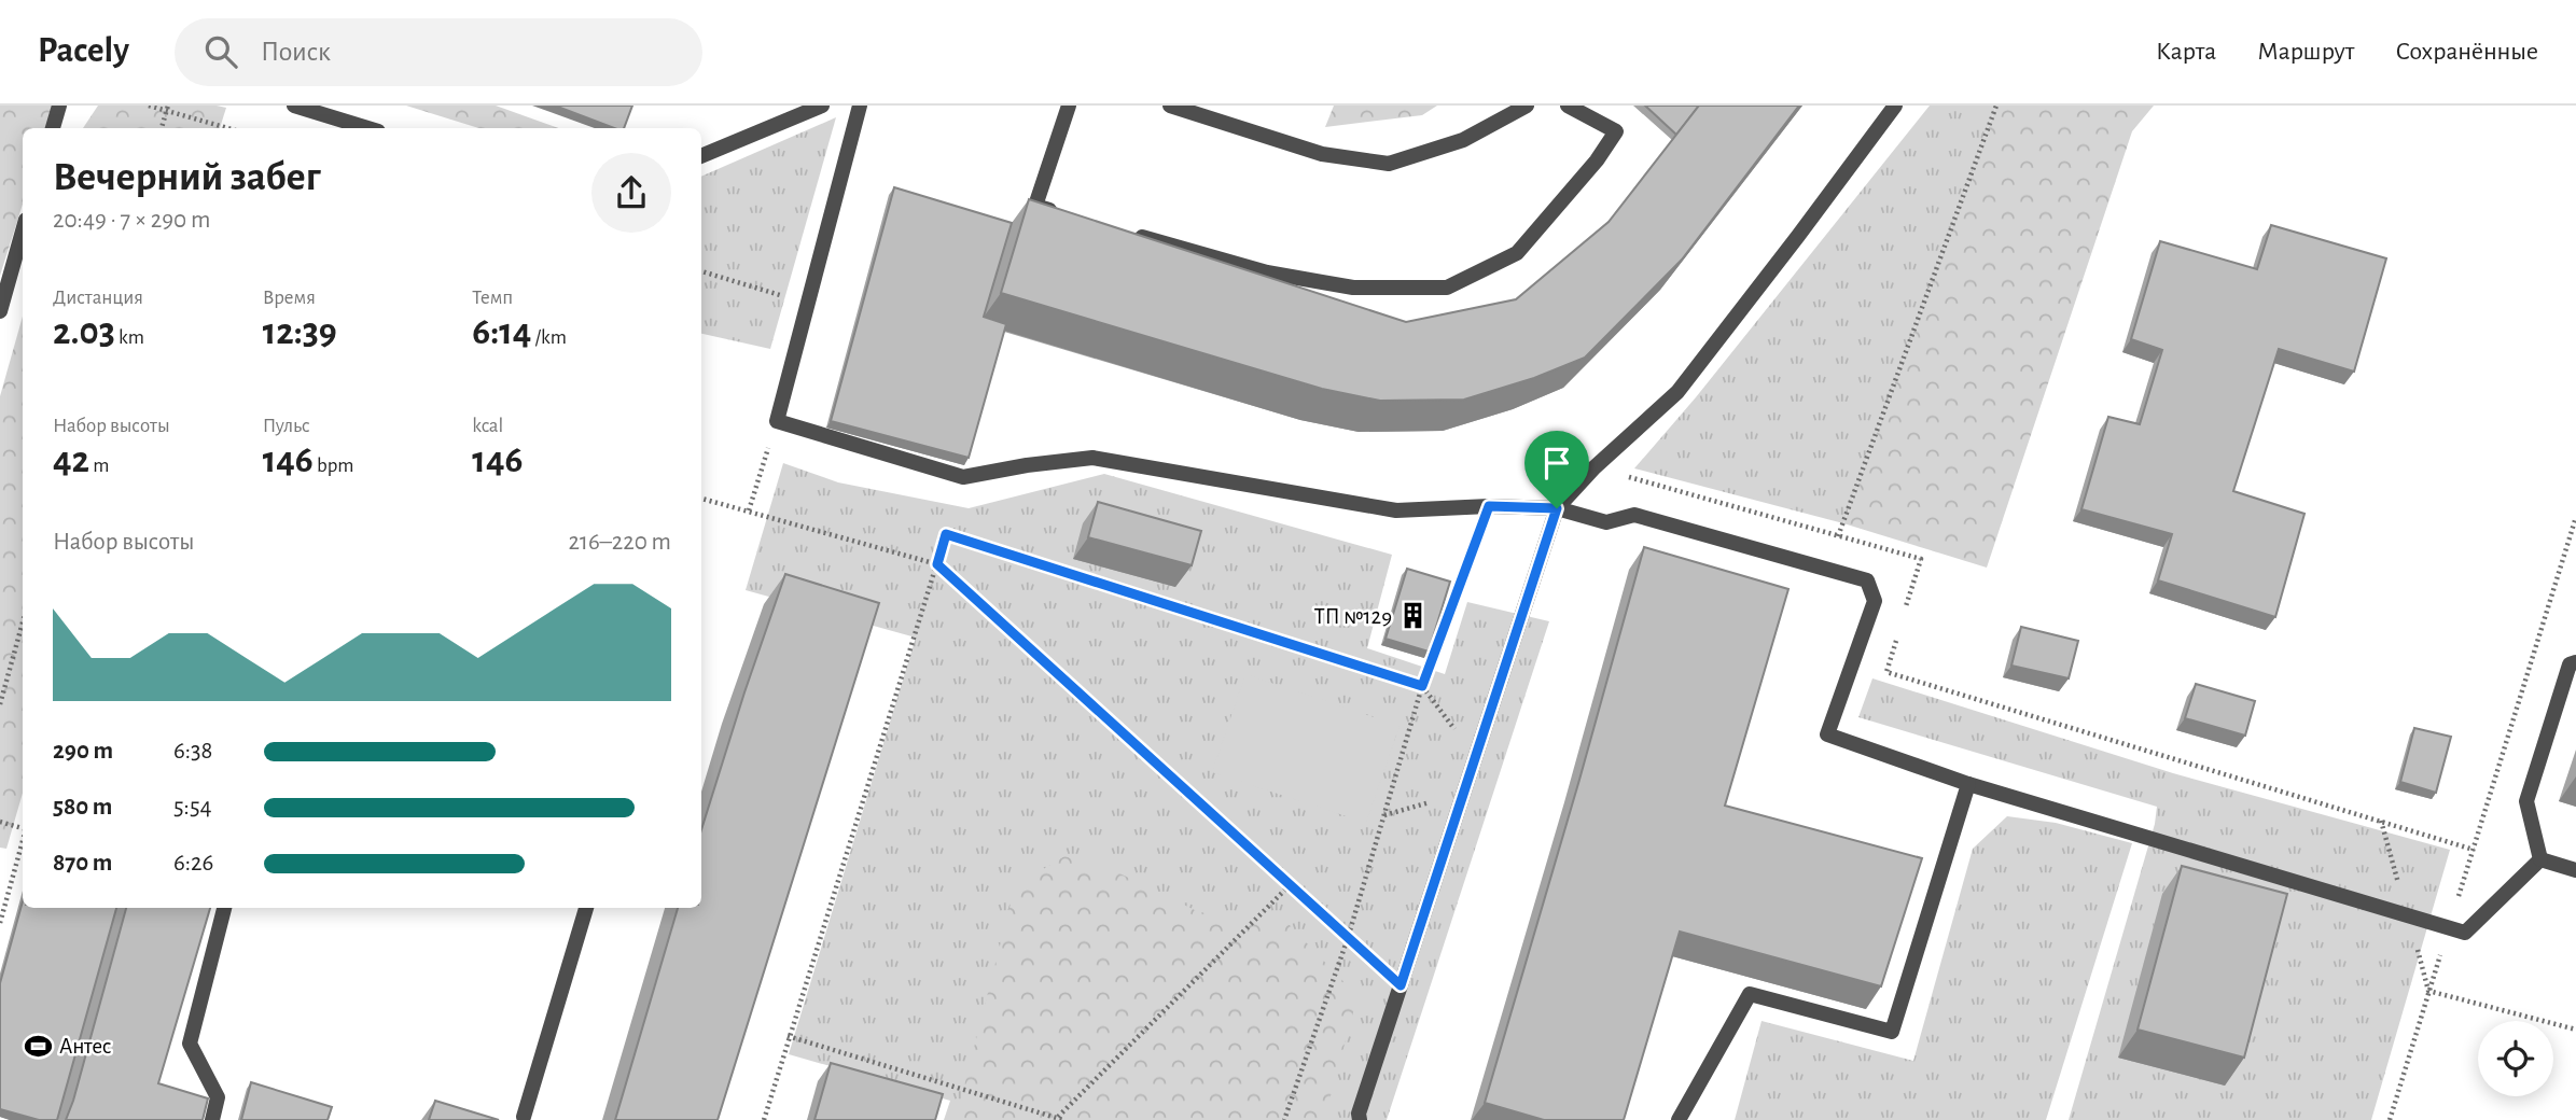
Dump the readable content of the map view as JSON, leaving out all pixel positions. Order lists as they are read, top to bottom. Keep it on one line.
{"places":{"building":["ТП №129"],"sports":["Антес"]},"page":{"header":"Pacely","search":"Поиск","nav":["Карта","Маршрут","Сохранённые"],"heading":["Вечерний забег","20:49 · 7 × 290 m"],"stats":[["Дистанция","2.03 km"],["Время","12:39"],["Темп","6:14 /km"],["Набор высоты","42 m"],["Пульс","146 bpm"],["kcal","146"]],"chart":["Набор высоты","216–220 m"],"list":[{"name":"290 m","note":"6:38"},{"name":"580 m","note":"5:54"},{"name":"870 m","note":"6:26"}]}}
